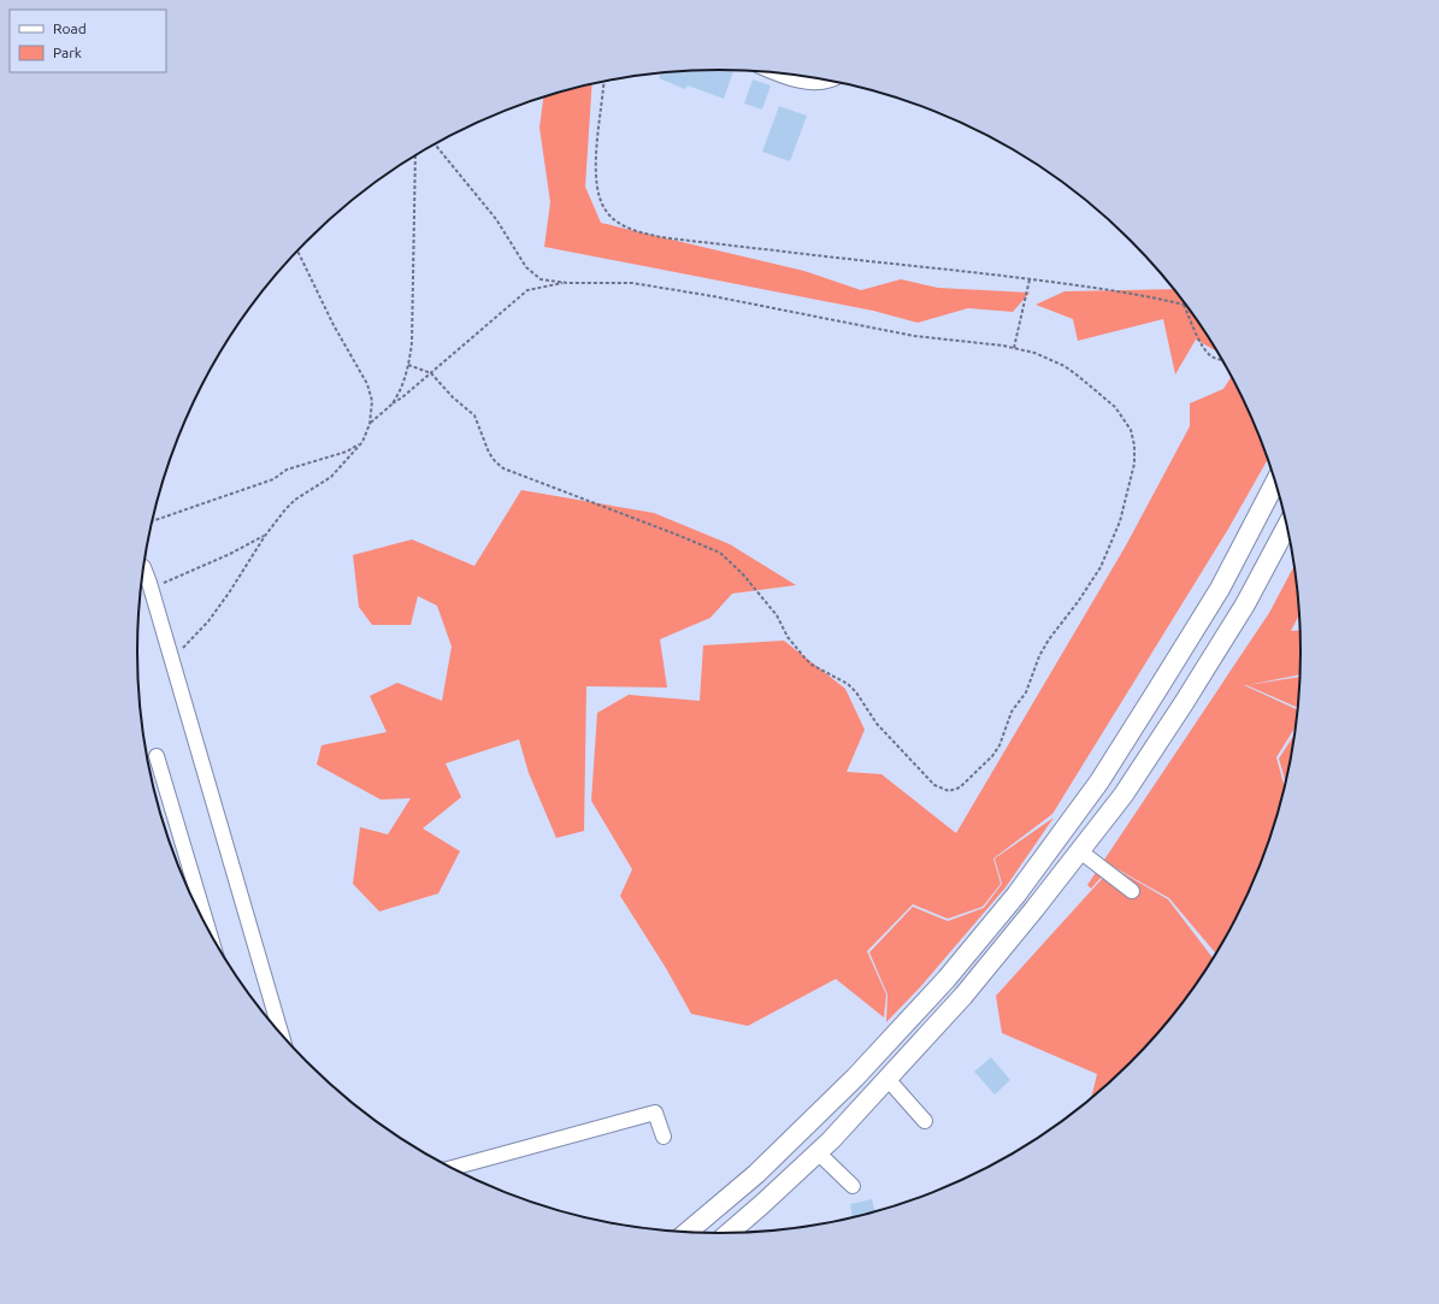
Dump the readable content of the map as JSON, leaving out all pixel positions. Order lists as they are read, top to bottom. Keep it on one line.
{"legend":["Road","Park"]}
